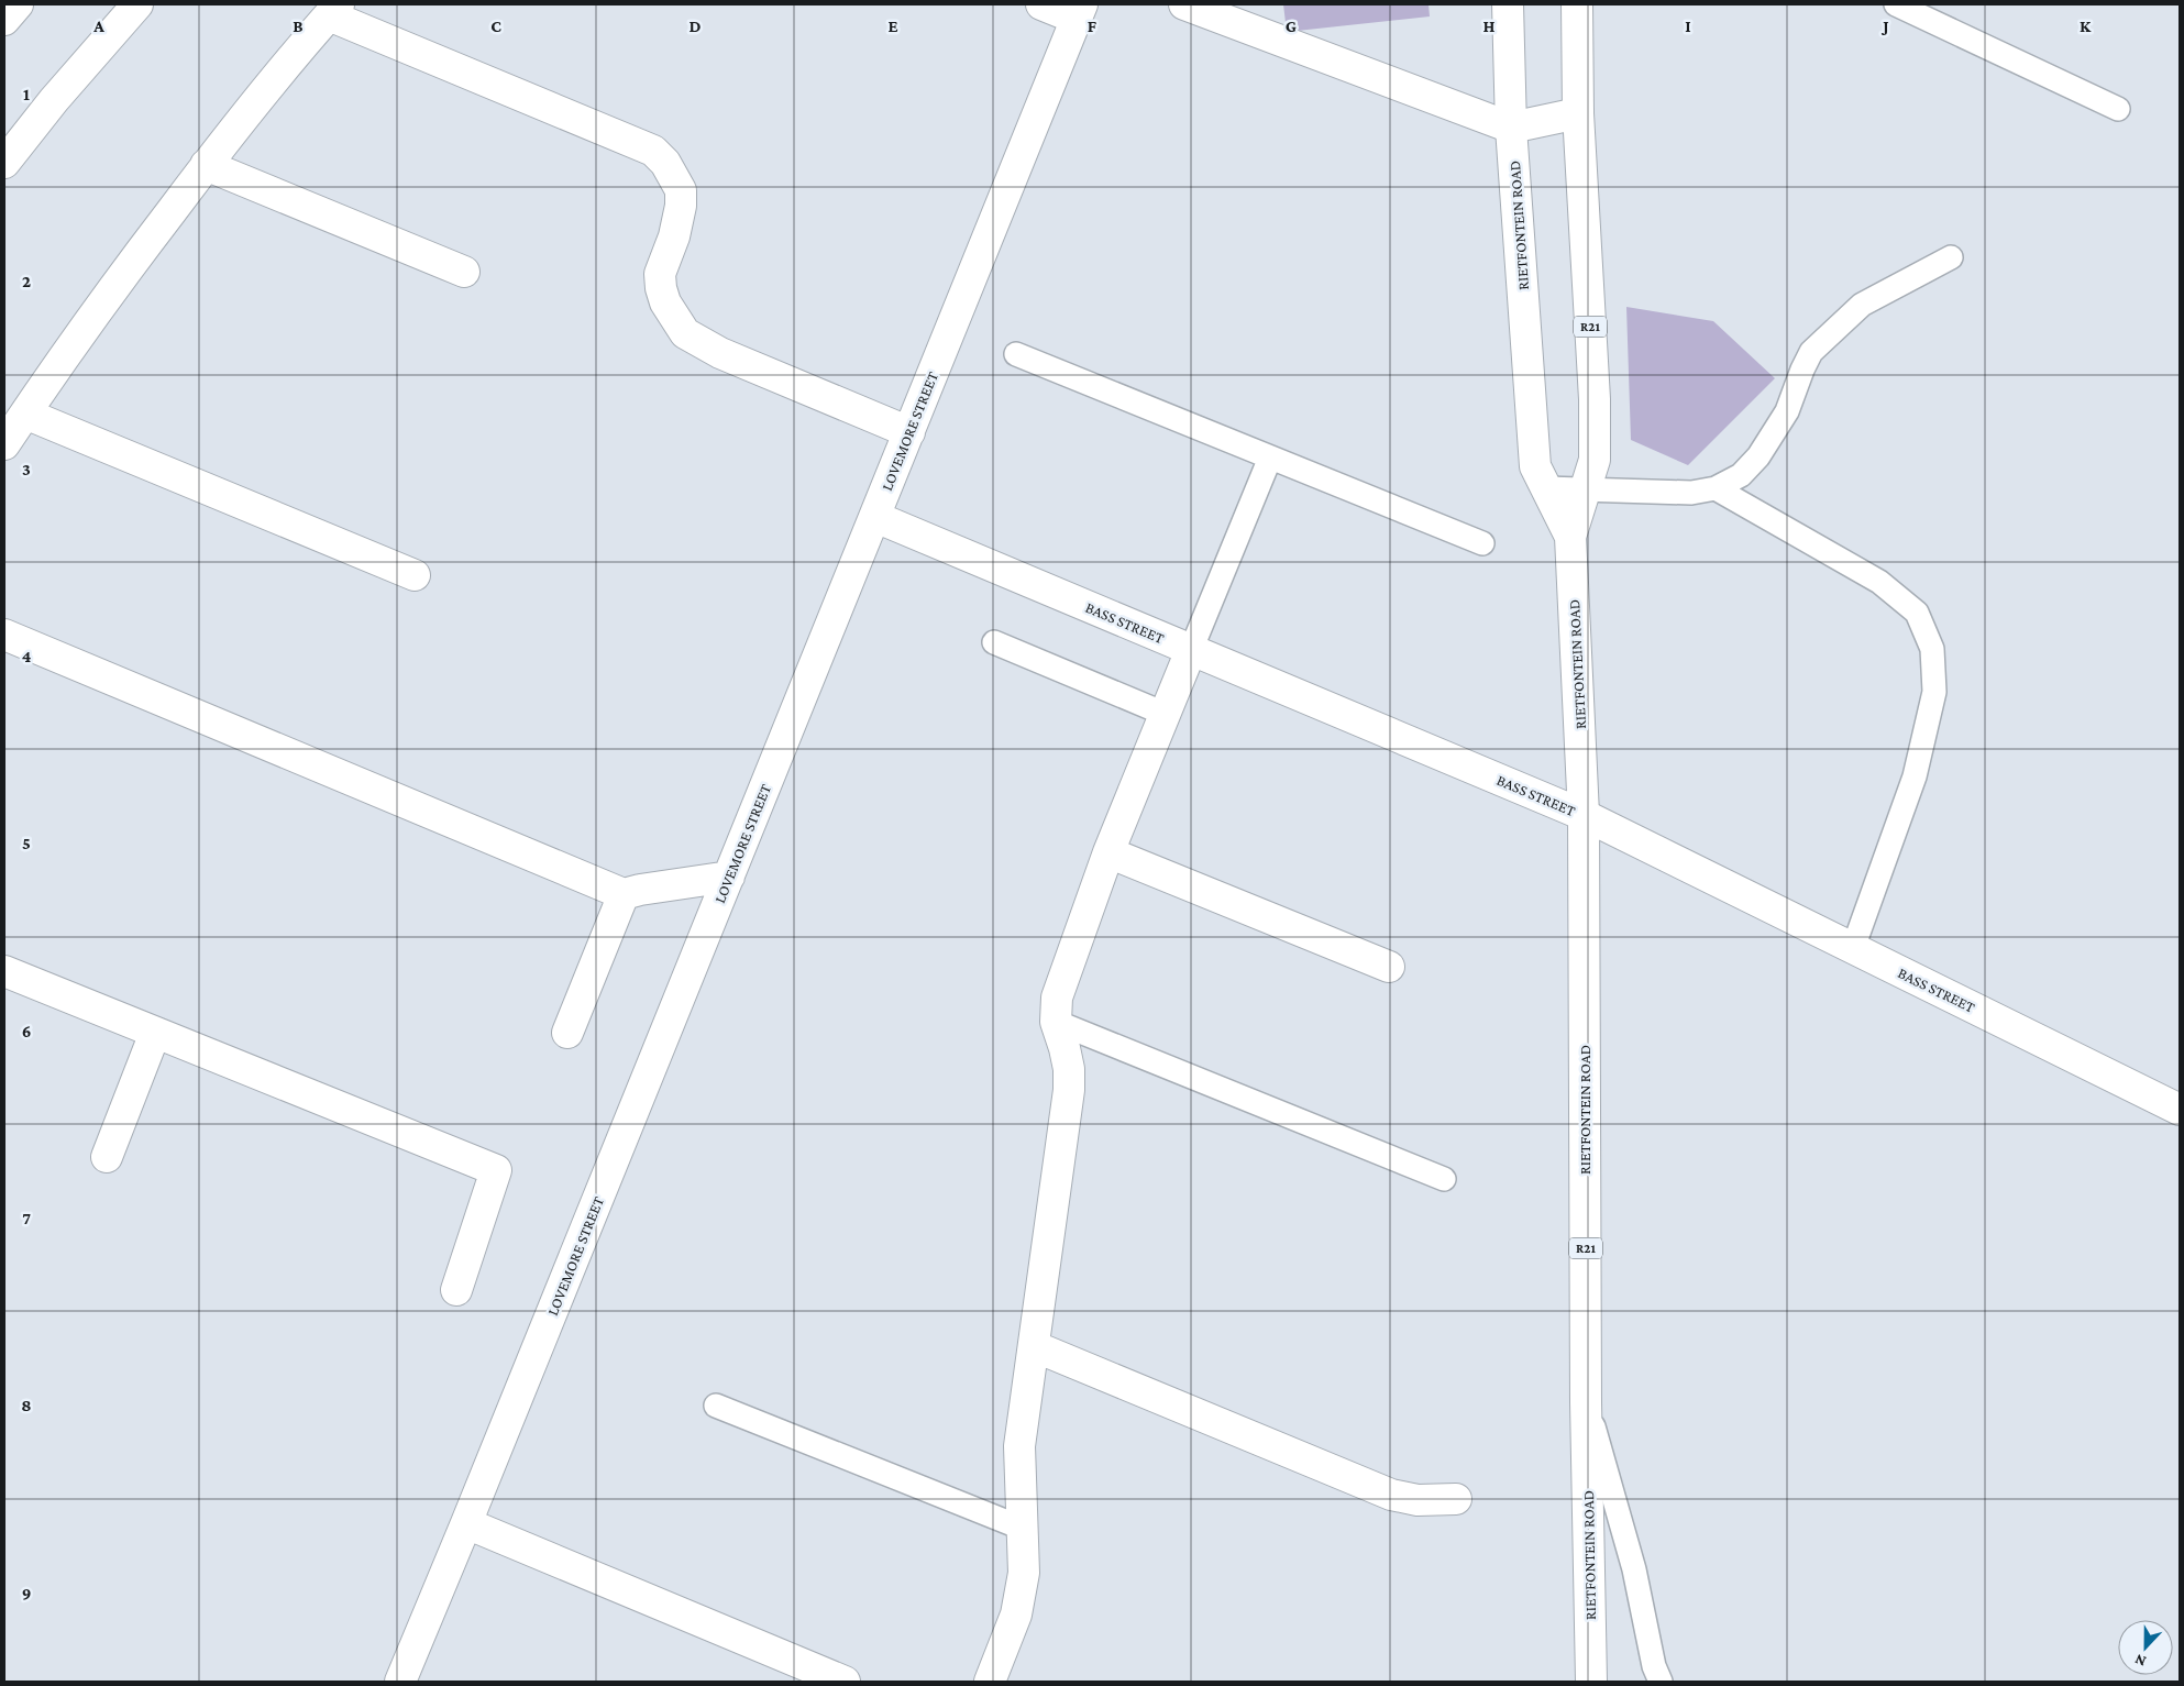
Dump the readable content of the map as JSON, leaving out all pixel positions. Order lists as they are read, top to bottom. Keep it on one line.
{"streets":{"street":["RIETFONTEIN ROAD","R21","LOVEMORE STREET","BASS STREET"]},"crossings":[["RIETFONTEIN ROAD","BASS STREET"],["LOVEMORE STREET","BASS STREET"]],"north":"bottom","grid":{"columns":["A","B","C","D","E","F","G","H","I","J","K"],"rows":["1","2","3","4","5","6","7","8","9"]}}
